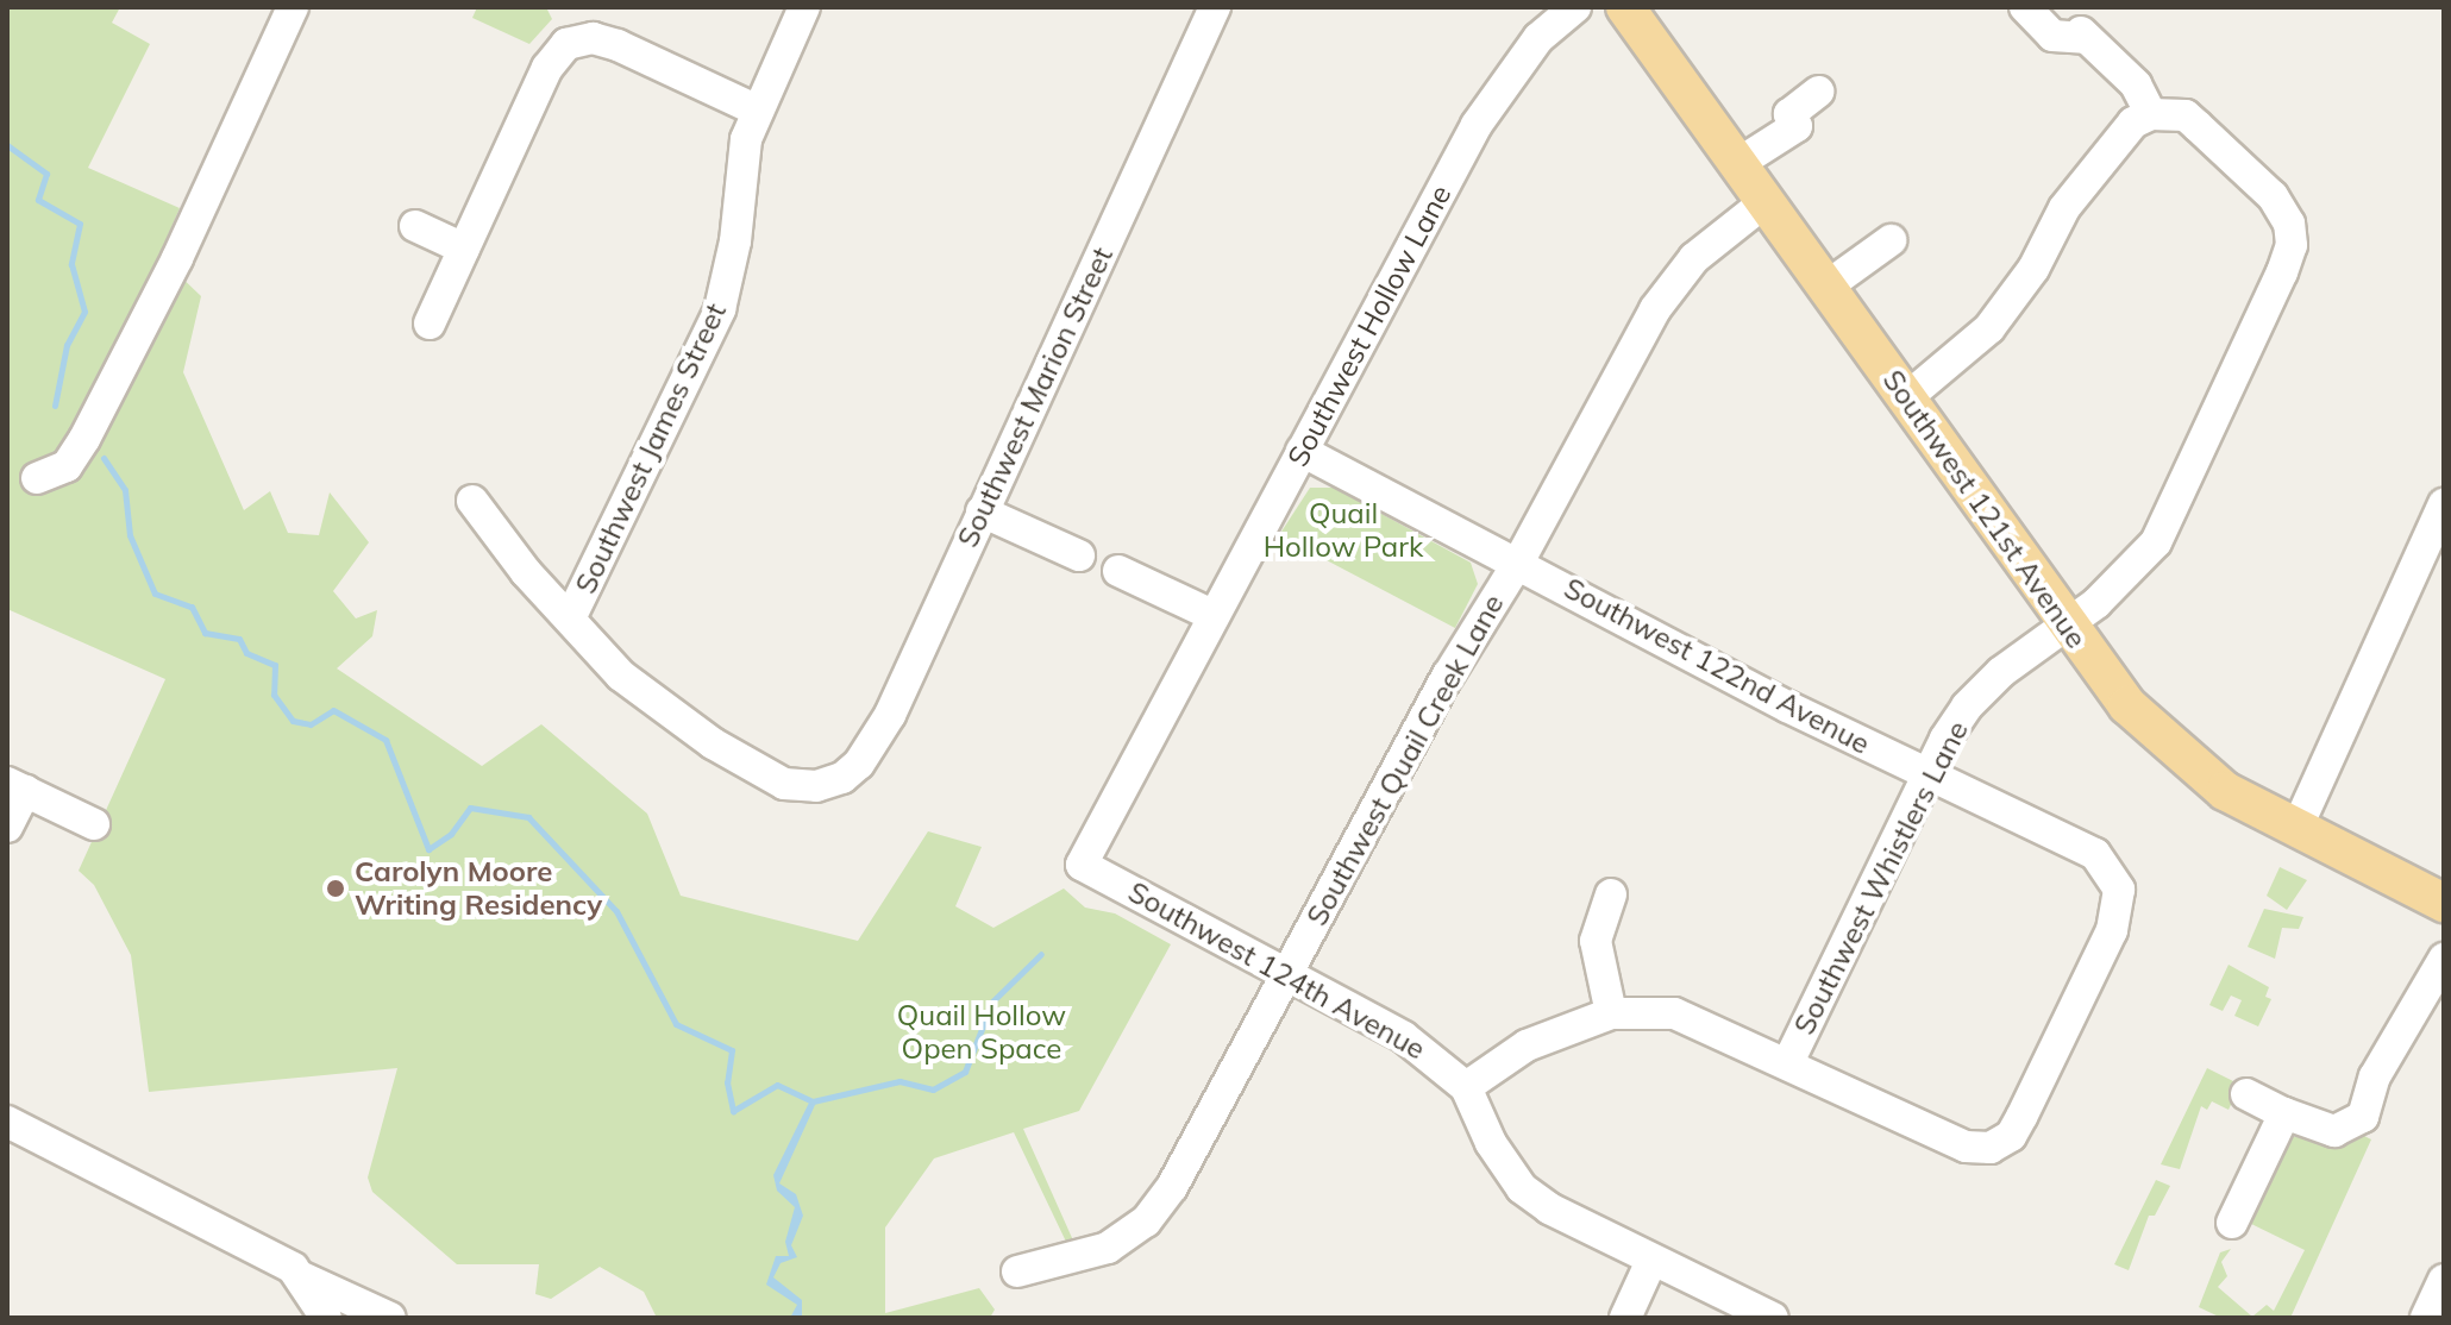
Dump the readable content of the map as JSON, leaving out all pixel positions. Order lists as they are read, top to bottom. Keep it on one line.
{"streets":{"main road":["Southwest 121st Avenue"],"street":["Southwest Hollow Lane","Southwest Marion Street","Southwest James Street","Southwest 122nd Avenue","Southwest Quail Creek Lane","Southwest Whistlers Lane","Southwest 124th Avenue"]},"crossings":[["Southwest Hollow Lane","Southwest 122nd Avenue"],["Southwest Hollow Lane","Southwest 124th Avenue"],["Southwest Marion Street","Southwest James Street"],["Southwest 121st Avenue","Southwest Quail Creek Lane"],["Southwest 121st Avenue","Southwest Whistlers Lane"],["Southwest 122nd Avenue","Southwest Quail Creek Lane"],["Southwest 122nd Avenue","Southwest Whistlers Lane"],["Southwest Quail Creek Lane","Southwest 124th Avenue"]],"parks":["Quail Hollow Park","Quail Hollow Open Space"],"places":["Carolyn Moore Writing Residency"]}
